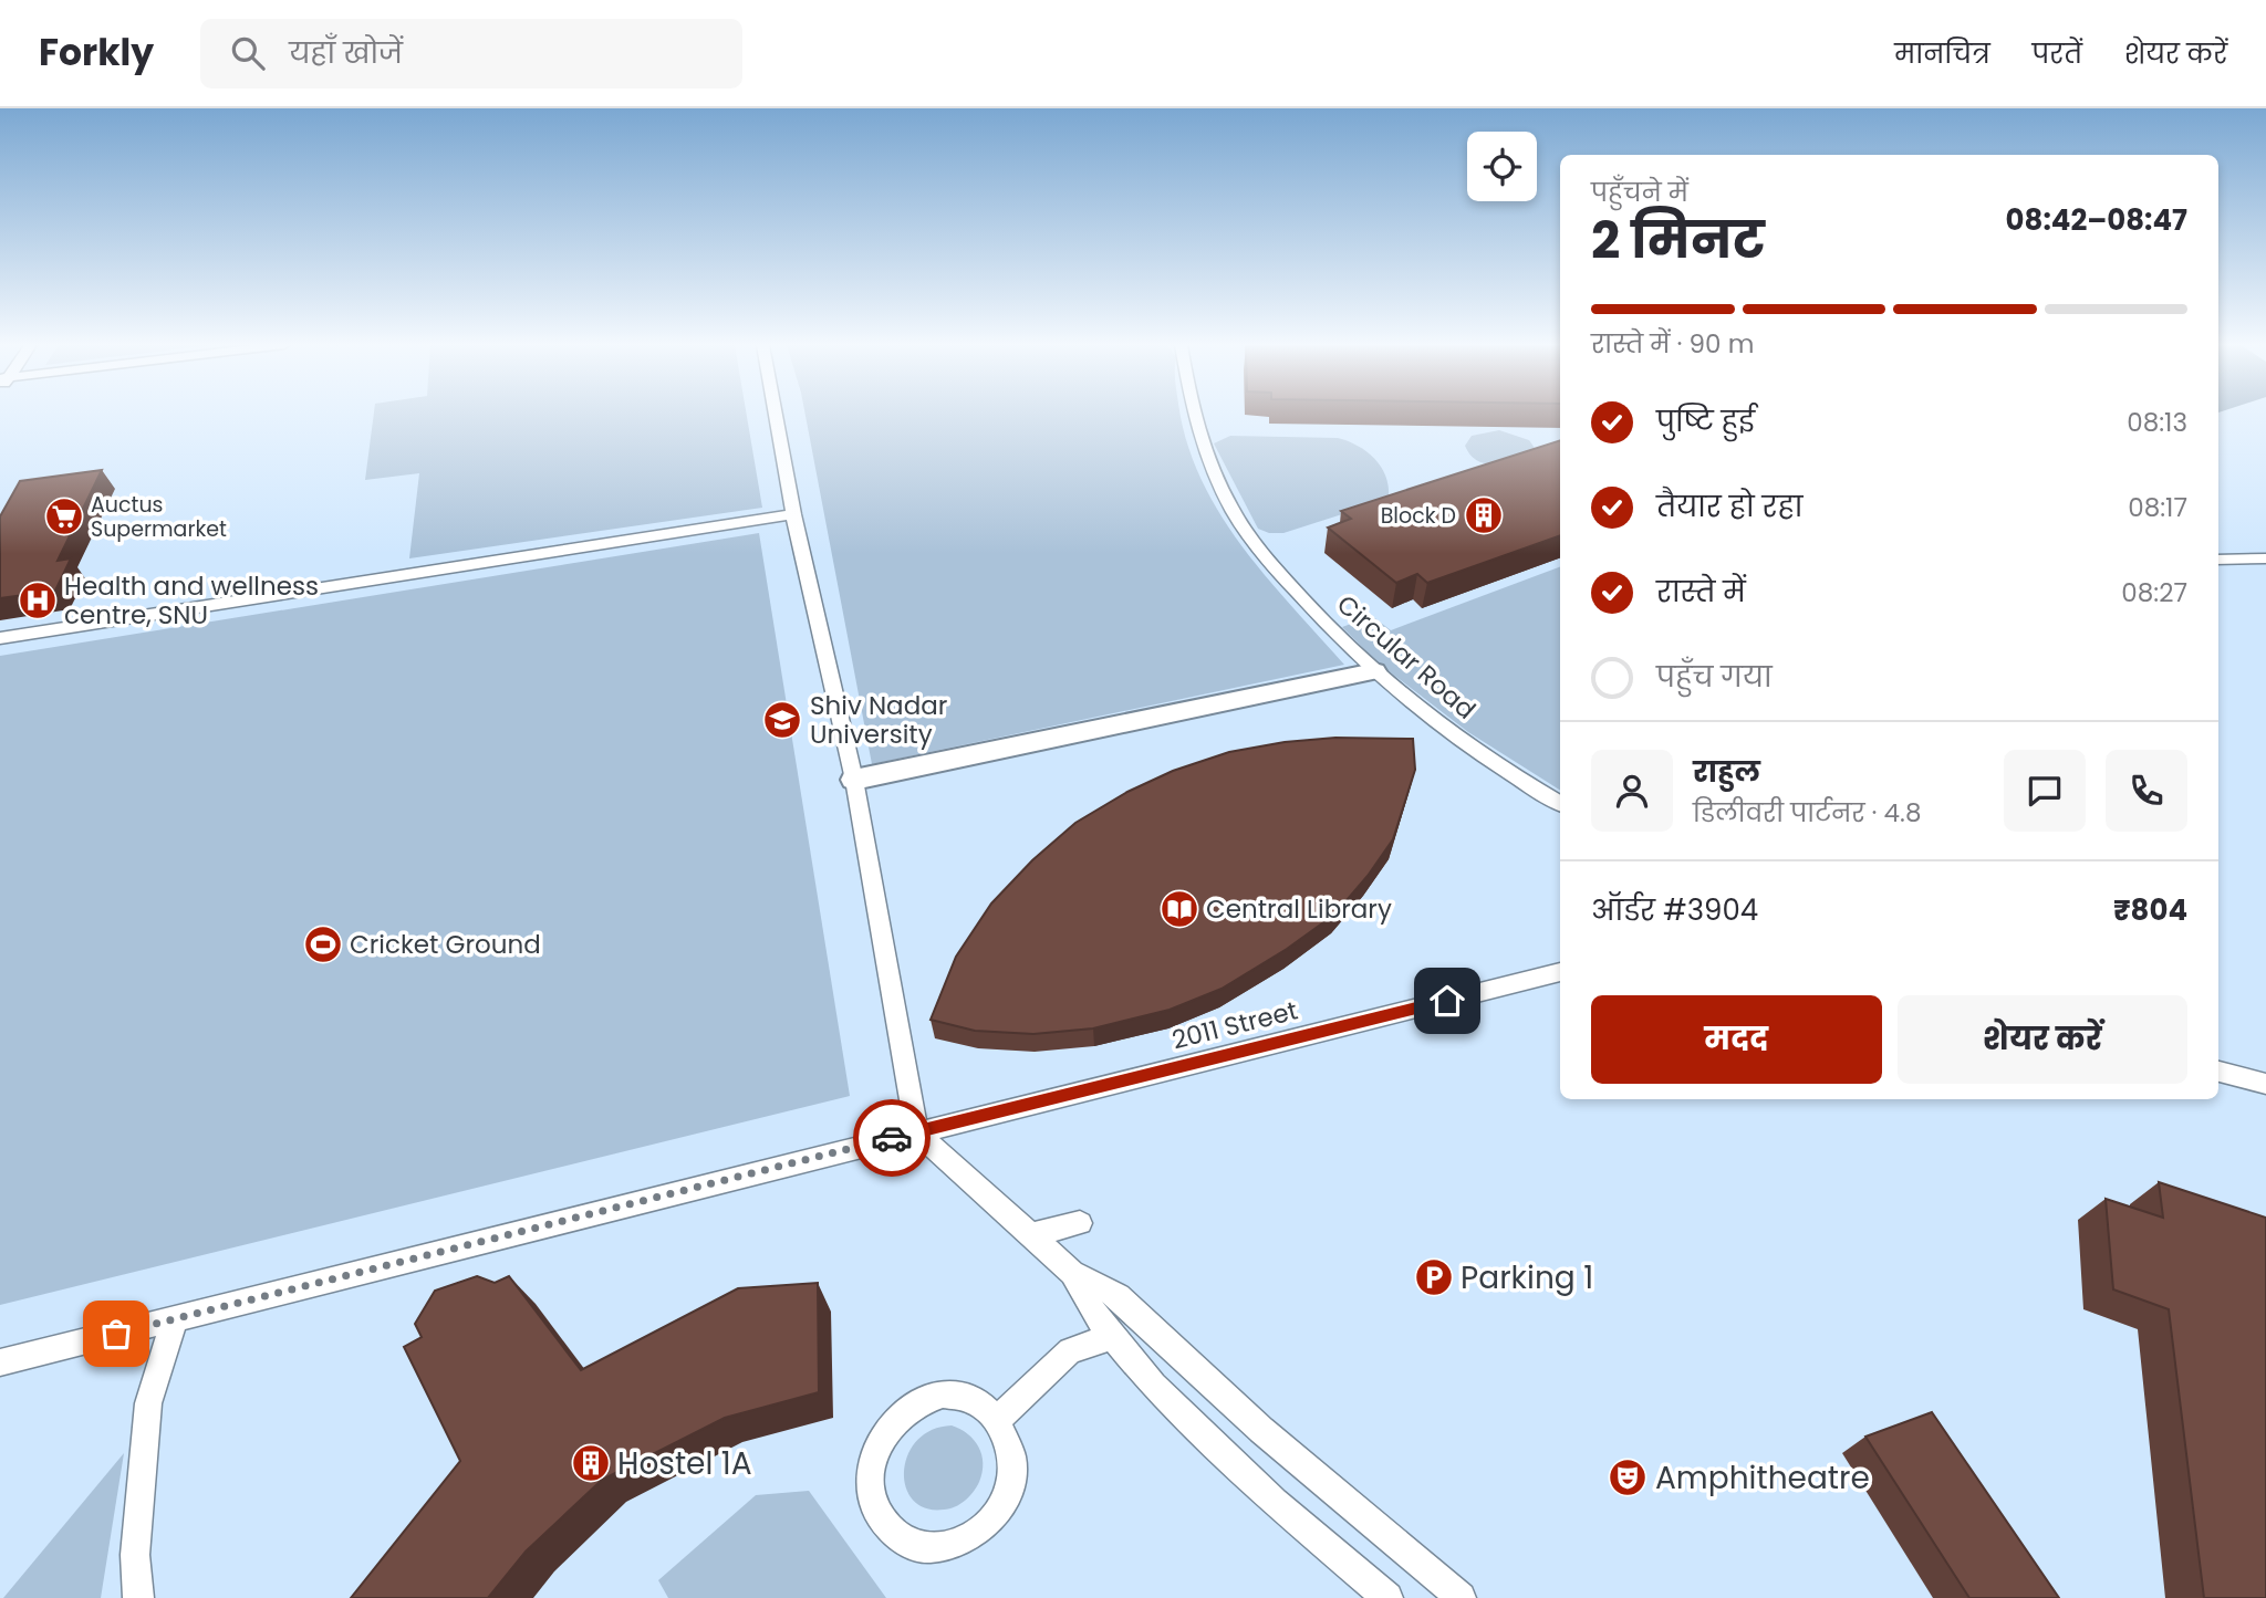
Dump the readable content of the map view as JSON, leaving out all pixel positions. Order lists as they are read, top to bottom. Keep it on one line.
{"streets":{"lane":["Circular Road","2011 Street"]},"places":{"building":["Block D","Hostel 1A"],"supermarket":["Auctus Supermarket"],"hospital":["Health and wellness centre, SNU"],"school or university":["Shiv Nadar University"],"library":["Central Library"],"sports":["Cricket Ground"],"parking":["Parking 1"],"theatre":["Amphitheatre"]},"page":{"header":"Forkly","search":"यहाँ खोजें","nav":["मानचित्र","परतें","शेयर करें"],"heading":["2 मिनट","पहुँचने में","08:42–08:47"],"panel":["राहुल","डिलीवरी पार्टनर · 4.8","ऑर्डर #3904","₹804"],"bar":"रास्ते में · 90 m","list":[["पुष्टि हुई","08:13"],["तैयार हो रहा","08:17"],["रास्ते में","08:27"],"पहुँच गया"],"buttons":["मदद","शेयर करें"]}}
